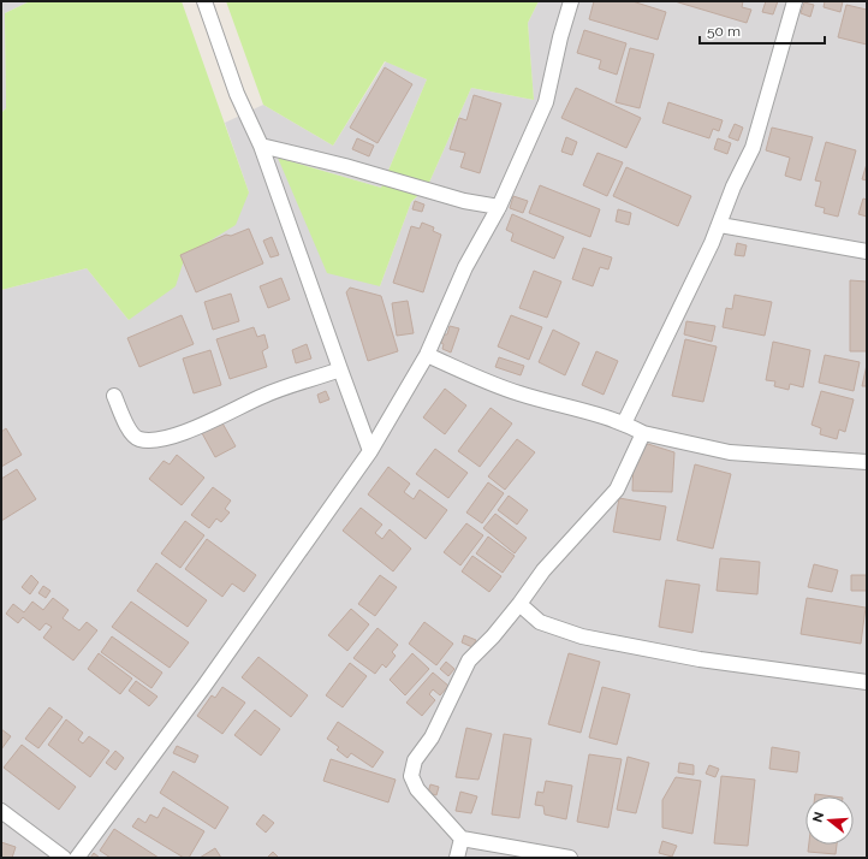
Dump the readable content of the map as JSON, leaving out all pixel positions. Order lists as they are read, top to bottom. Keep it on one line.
{"scale_bar":"50 m","north":"left"}
